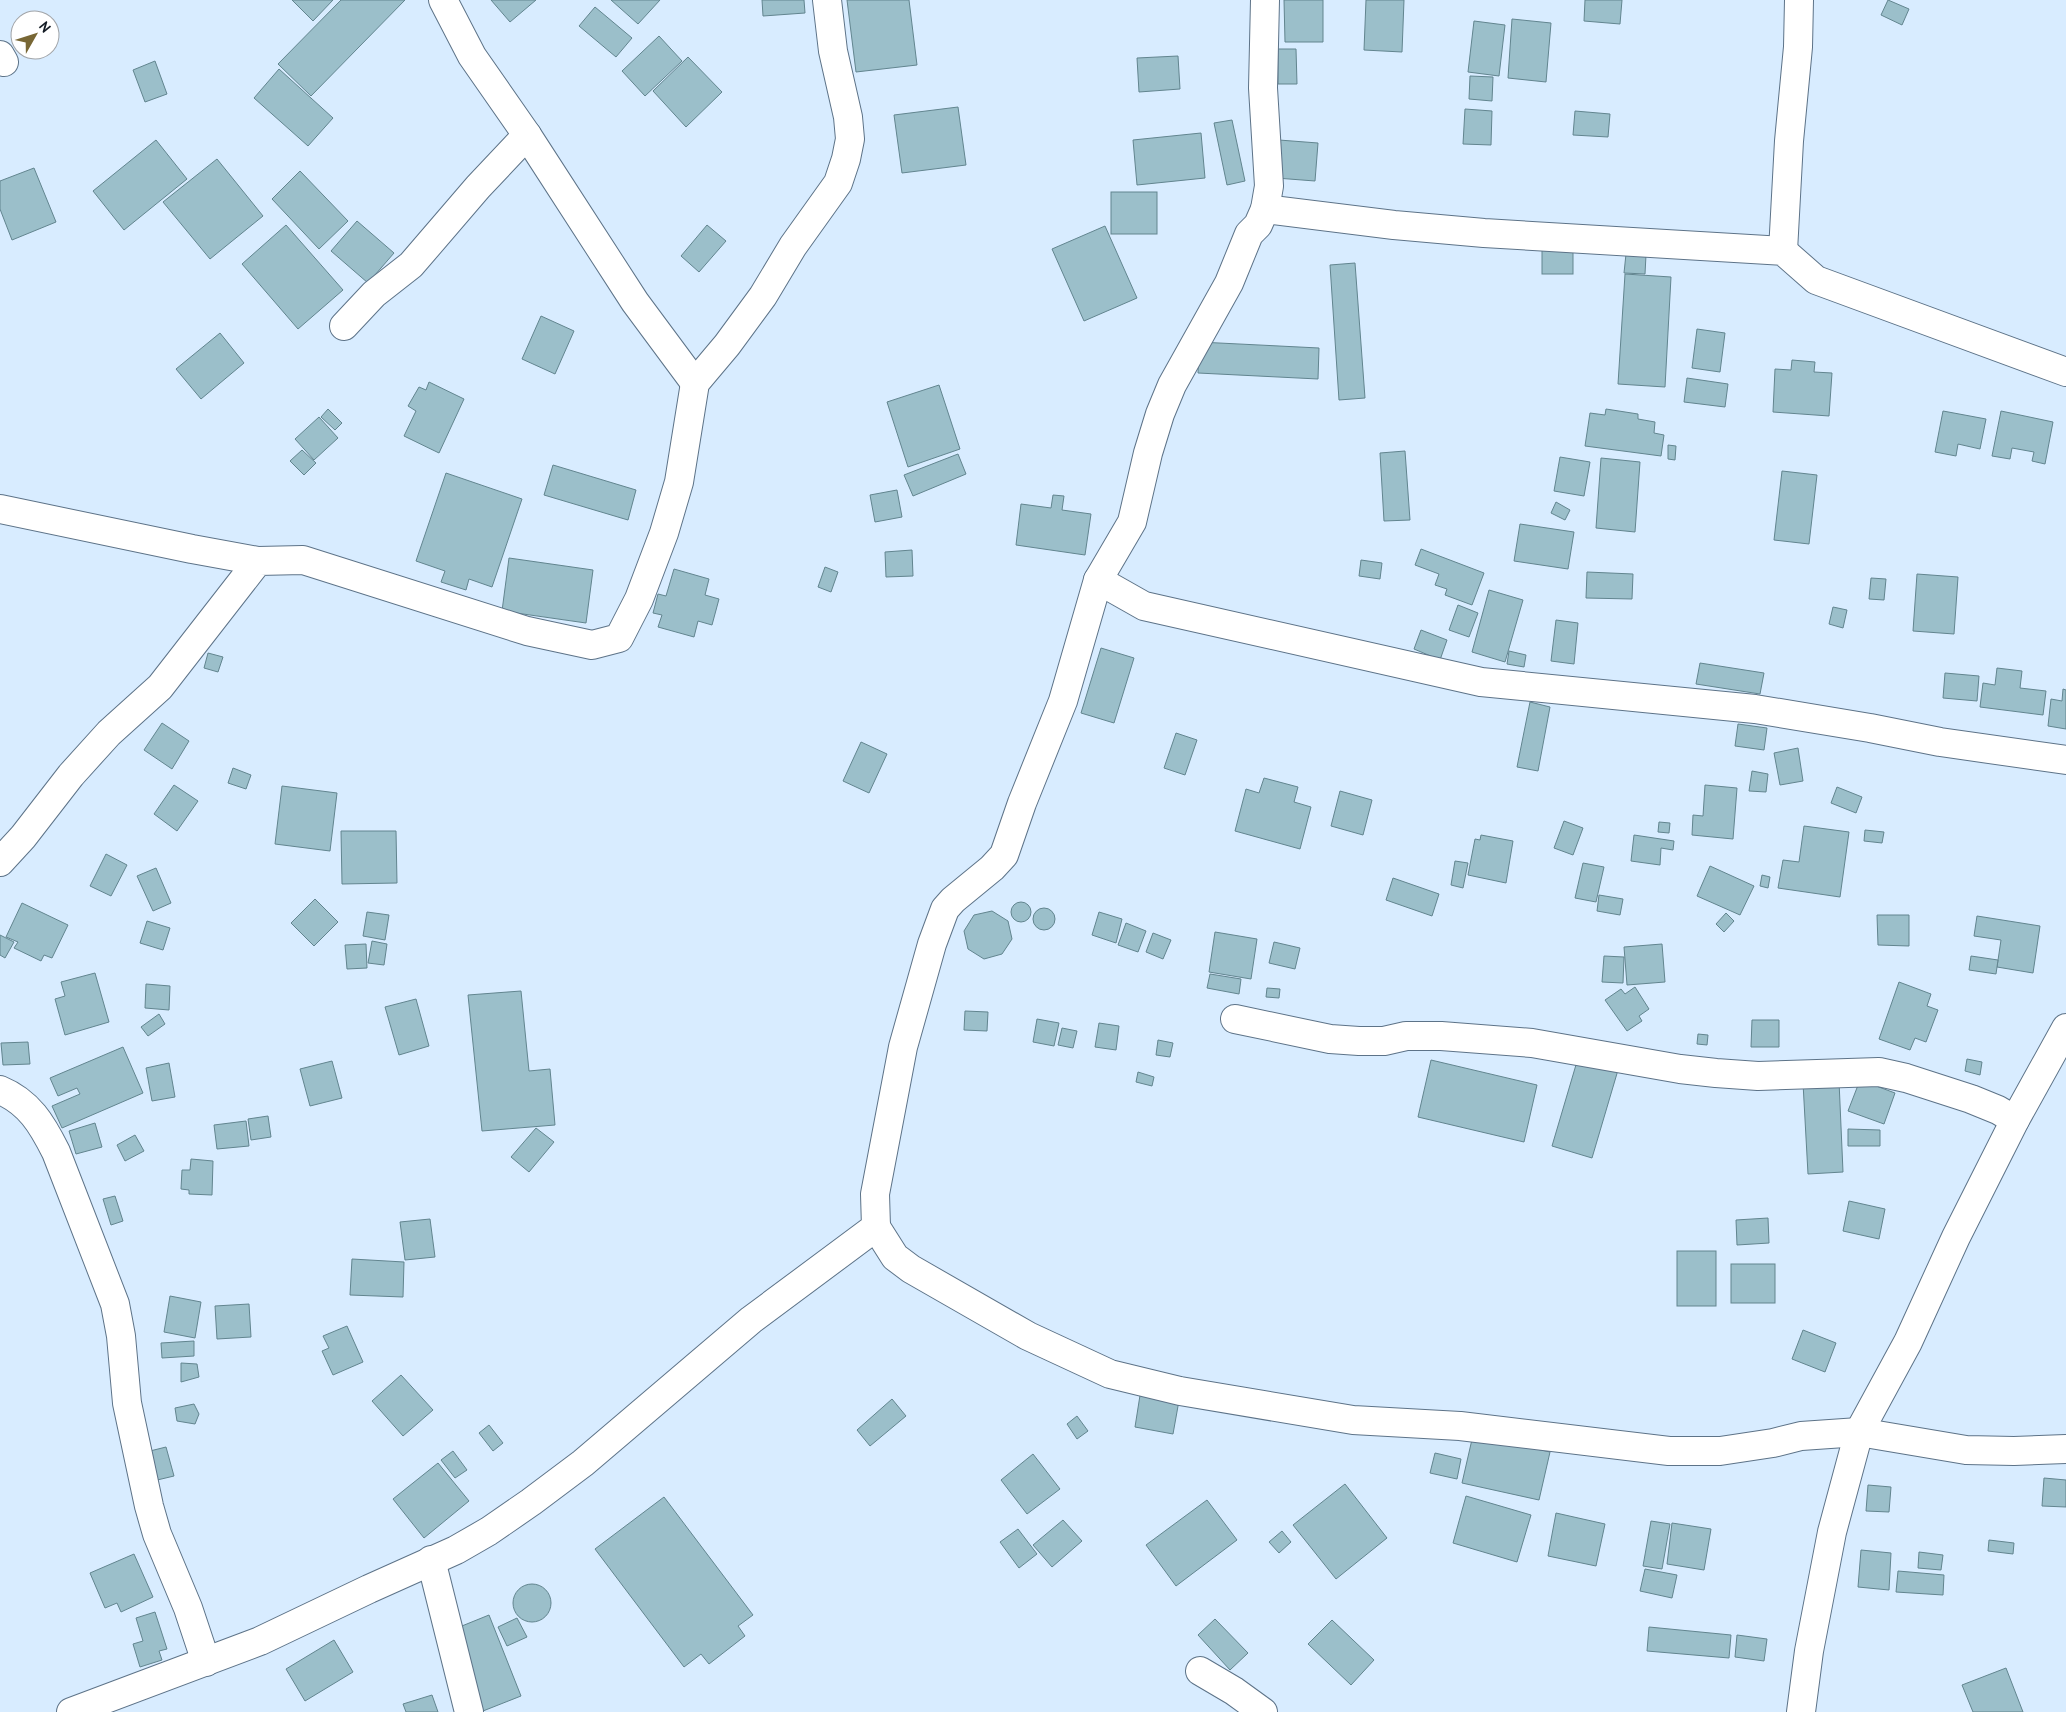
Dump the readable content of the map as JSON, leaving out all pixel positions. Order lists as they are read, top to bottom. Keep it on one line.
{"north":"top right"}
